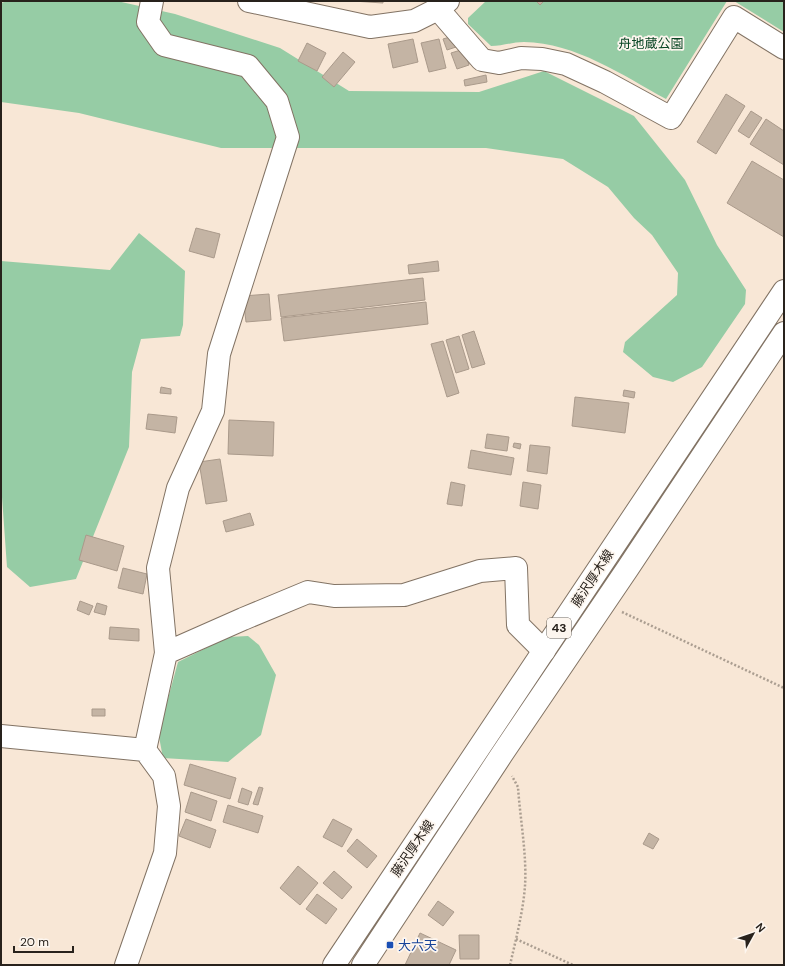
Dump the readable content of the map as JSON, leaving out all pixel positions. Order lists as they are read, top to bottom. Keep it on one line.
{"streets":{"street":["藤沢厚木線","43"]},"parks":["舟地蔵公園"],"places":{"transit":["大六天"]},"scale_bar":"20 m","north":"top right"}
